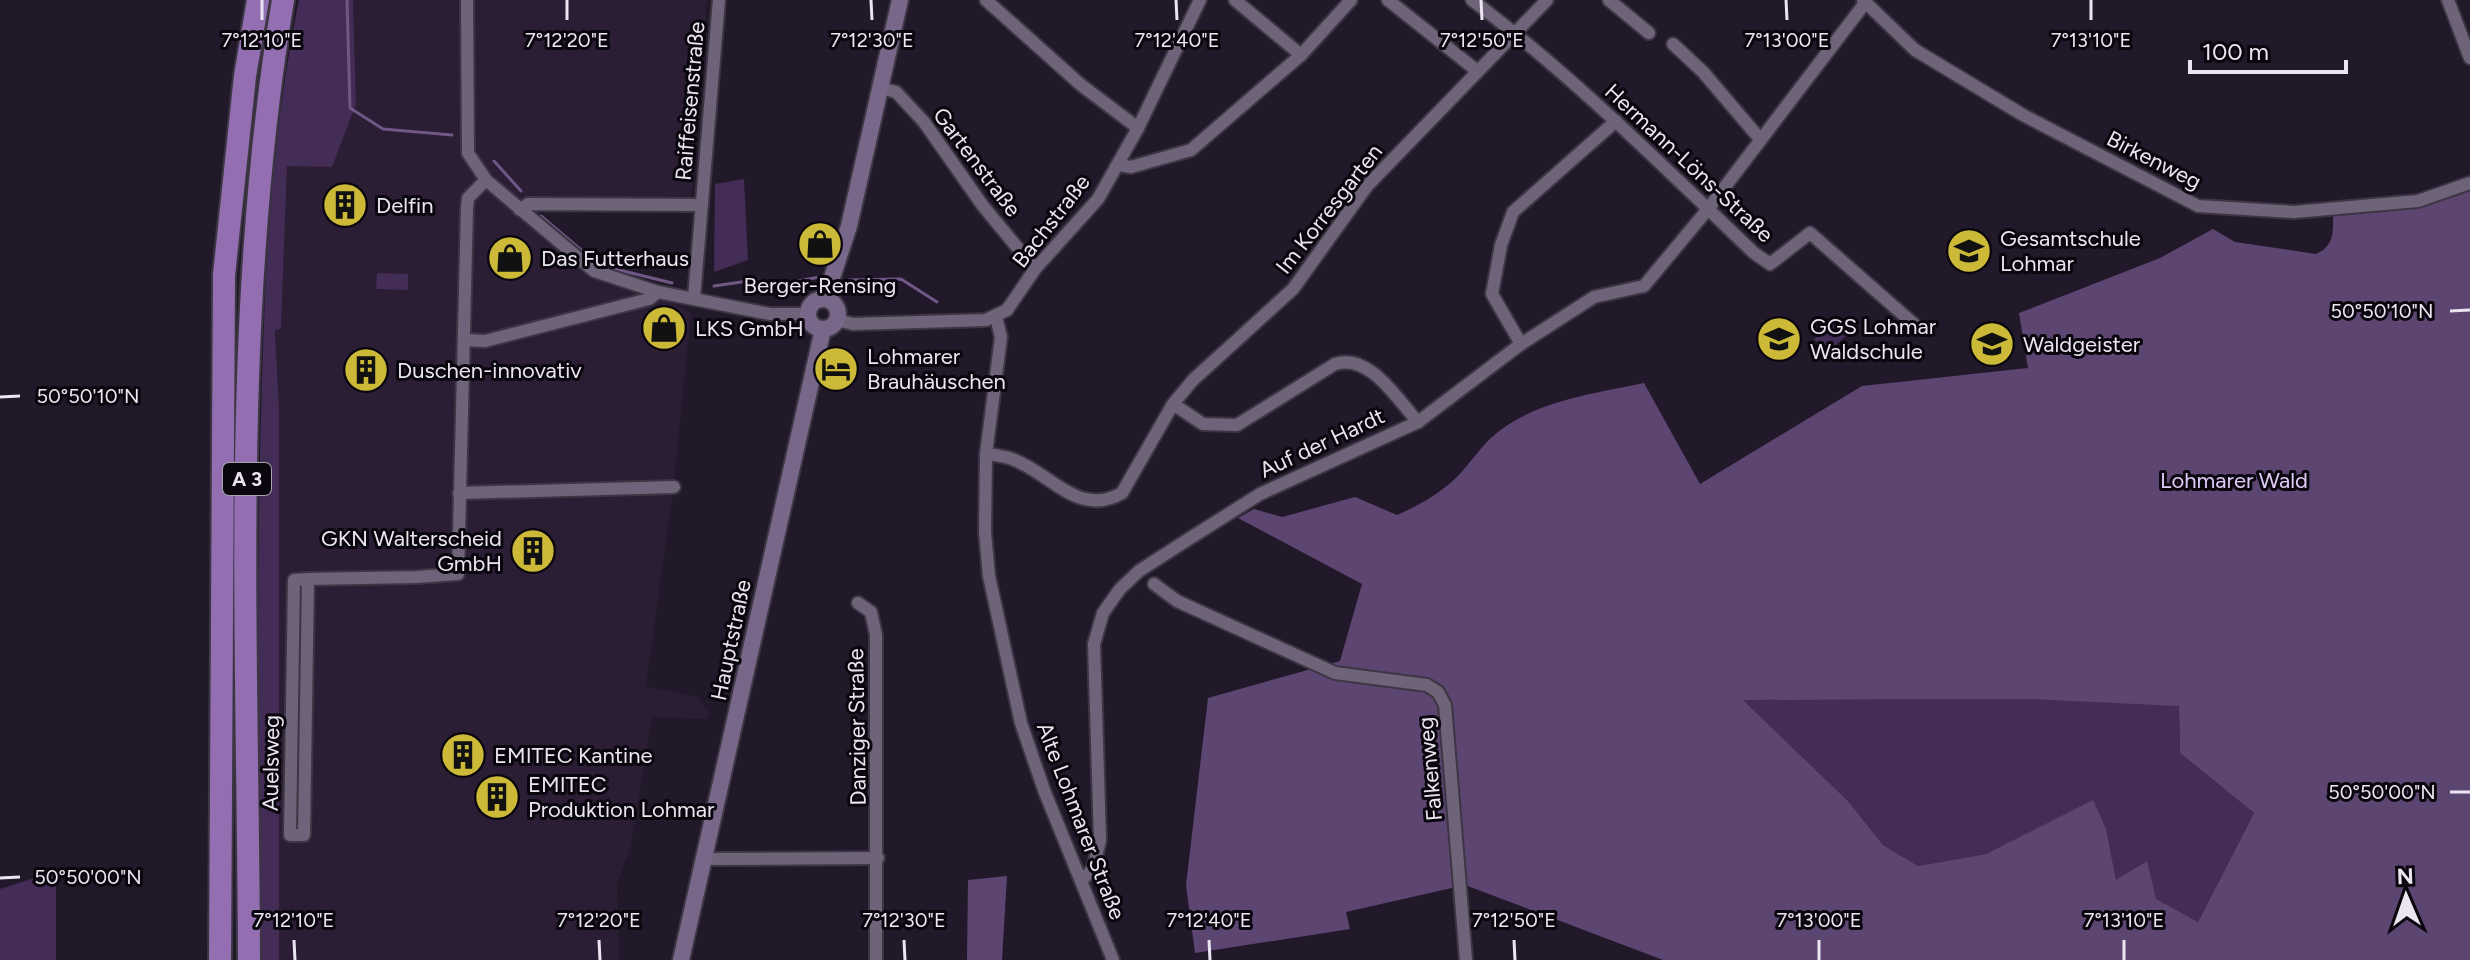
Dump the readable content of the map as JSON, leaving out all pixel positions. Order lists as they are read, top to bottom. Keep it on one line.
{"streets":{"highway":["A 3"],"main road":["Hauptstraße"],"street":["Raiffeisenstraße","Birkenweg","Gartenstraße","Hermann-Löns-Straße","Im Korresgarten","Bachstraße","Auf der Hardt","Danziger Straße","Auelsweg","Falkenweg","Alte Lohmarer Straße"]},"crossings":[["Birkenweg","Auf der Hardt"],["Gartenstraße","Bachstraße"],["Hermann-Löns-Straße","Im Korresgarten"],["Hermann-Löns-Straße","Auf der Hardt"],["Im Korresgarten","Alte Lohmarer Straße"],["Bachstraße","Alte Lohmarer Straße"],["Auf der Hardt","Alte Lohmarer Straße"]],"parks":["Lohmarer Wald"],"places":{"building":["Delfin","Duschen-innovativ","GKN Walterscheid GmbH","EMITEC Kantine","EMITEC Produktion Lohmar"],"shop":["Berger-Rensing","Das Futterhaus","LKS GmbH"],"school or university":["Gesamtschule Lohmar","GGS Lohmar Waldschule","Waldgeister"],"hotel":["Lohmarer Brauhäuschen"]},"scale_bar":"100 m","north":"top","coordinates":["7°12'10\"E","7°12'20\"E","7°12'30\"E","7°12'40\"E","7°12'50\"E","7°13'00\"E","7°13'10\"E","50°50'10\"N","50°50'00\"N"]}
